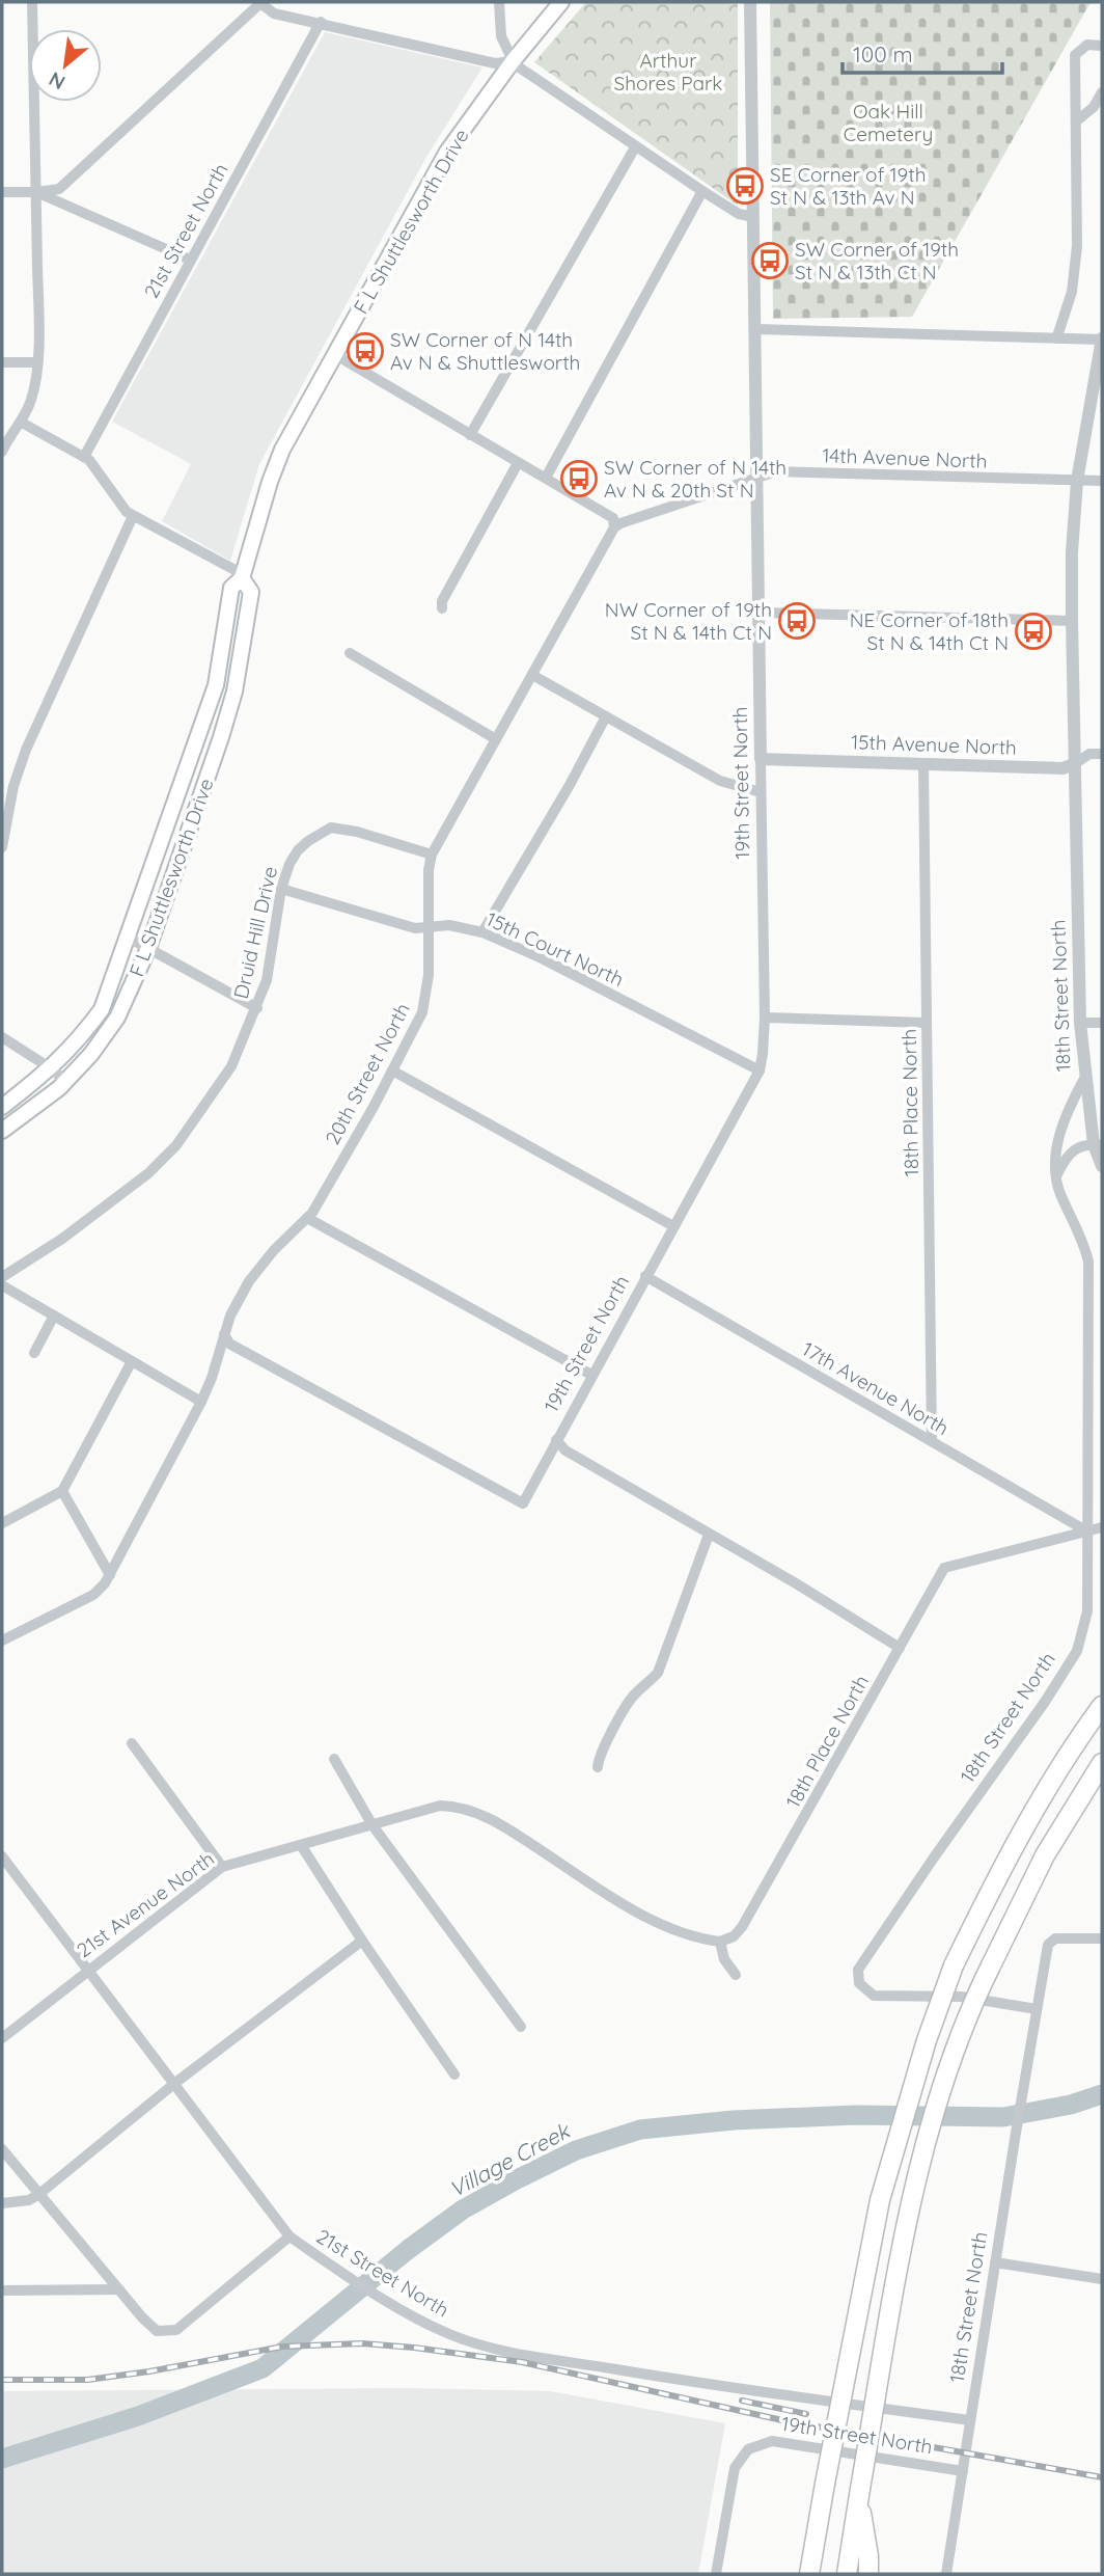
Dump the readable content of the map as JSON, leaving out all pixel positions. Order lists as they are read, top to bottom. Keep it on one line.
{"streets":{"main road":["F L Shuttlesworth Drive"],"street":["21st Street North","14th Avenue North","15th Avenue North","19th Street North","Druid Hill Drive","15th Court North","18th Street North","20th Street North","18th Place North","17th Avenue North","21st Avenue North"]},"crossings":[["21st Street North","18th Street North"],["21st Street North","21st Avenue North"],["14th Avenue North","19th Street North"],["14th Avenue North","18th Street North"],["14th Avenue North","20th Street North"],["15th Avenue North","19th Street North"],["15th Avenue North","18th Street North"],["15th Avenue North","18th Place North"],["19th Street North","15th Court North"],["19th Street North","18th Street North"],["19th Street North","20th Street North"],["19th Street North","17th Avenue North"],["Druid Hill Drive","15th Court North"],["Druid Hill Drive","20th Street North"],["15th Court North","20th Street North"],["18th Street North","18th Place North"],["18th Street North","17th Avenue North"],["18th Place North","17th Avenue North"],["18th Place North","21st Avenue North"]],"water":["Village Creek"],"parks":["Arthur Shores Park","Oak Hill Cemetery"],"places":{"bus stop":["SE Corner of 19th St N & 13th Av N","SW Corner of 19th St N & 13th Ct N","SW Corner of N 14th Av N & Shuttlesworth","SW Corner of N 14th Av N & 20th St N","NW Corner of 19th St N & 14th Ct N","NE Corner of 18th St N & 14th Ct N"]},"scale_bar":"100 m","north":"bottom left"}
